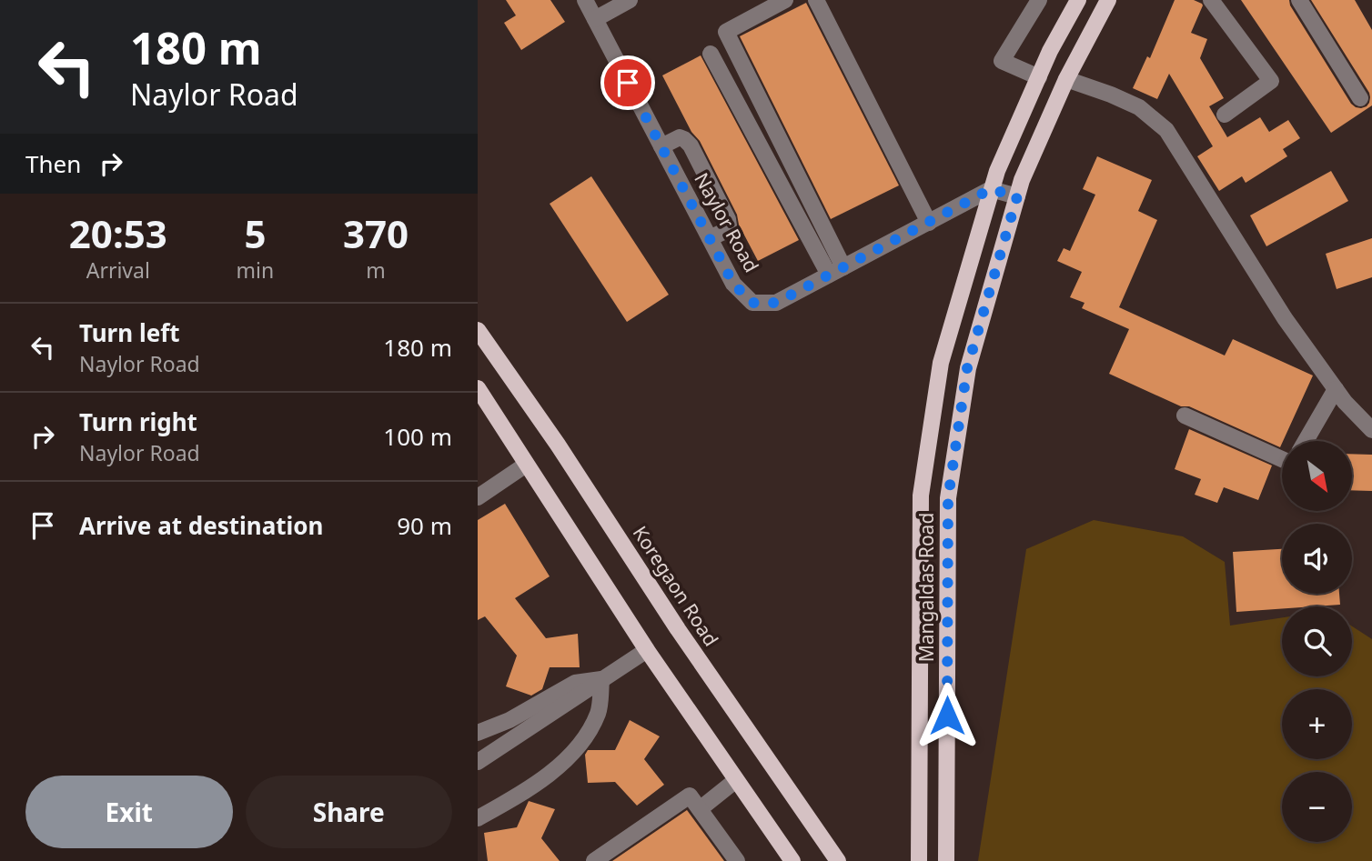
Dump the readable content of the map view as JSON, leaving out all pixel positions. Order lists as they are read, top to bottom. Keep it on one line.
{"streets":{"main road":["Koregaon Road","Mangaldas Road"],"street":["Naylor Road"]},"crossings":[["Naylor Road","Mangaldas Road"]],"north":"bottom right","page":{"turn":["180 m","Naylor Road"],"then":"Then","eta":["20:53","Arrival","5","min","370","m"],"list":[{"name":"Turn left","note":"Naylor Road","value":"180 m"},{"name":"Turn right","note":"Naylor Road","value":"100 m"},{"name":"Arrive at destination","value":"90 m"}],"map_buttons":["+","−"],"buttons":["Exit","Share"]}}
